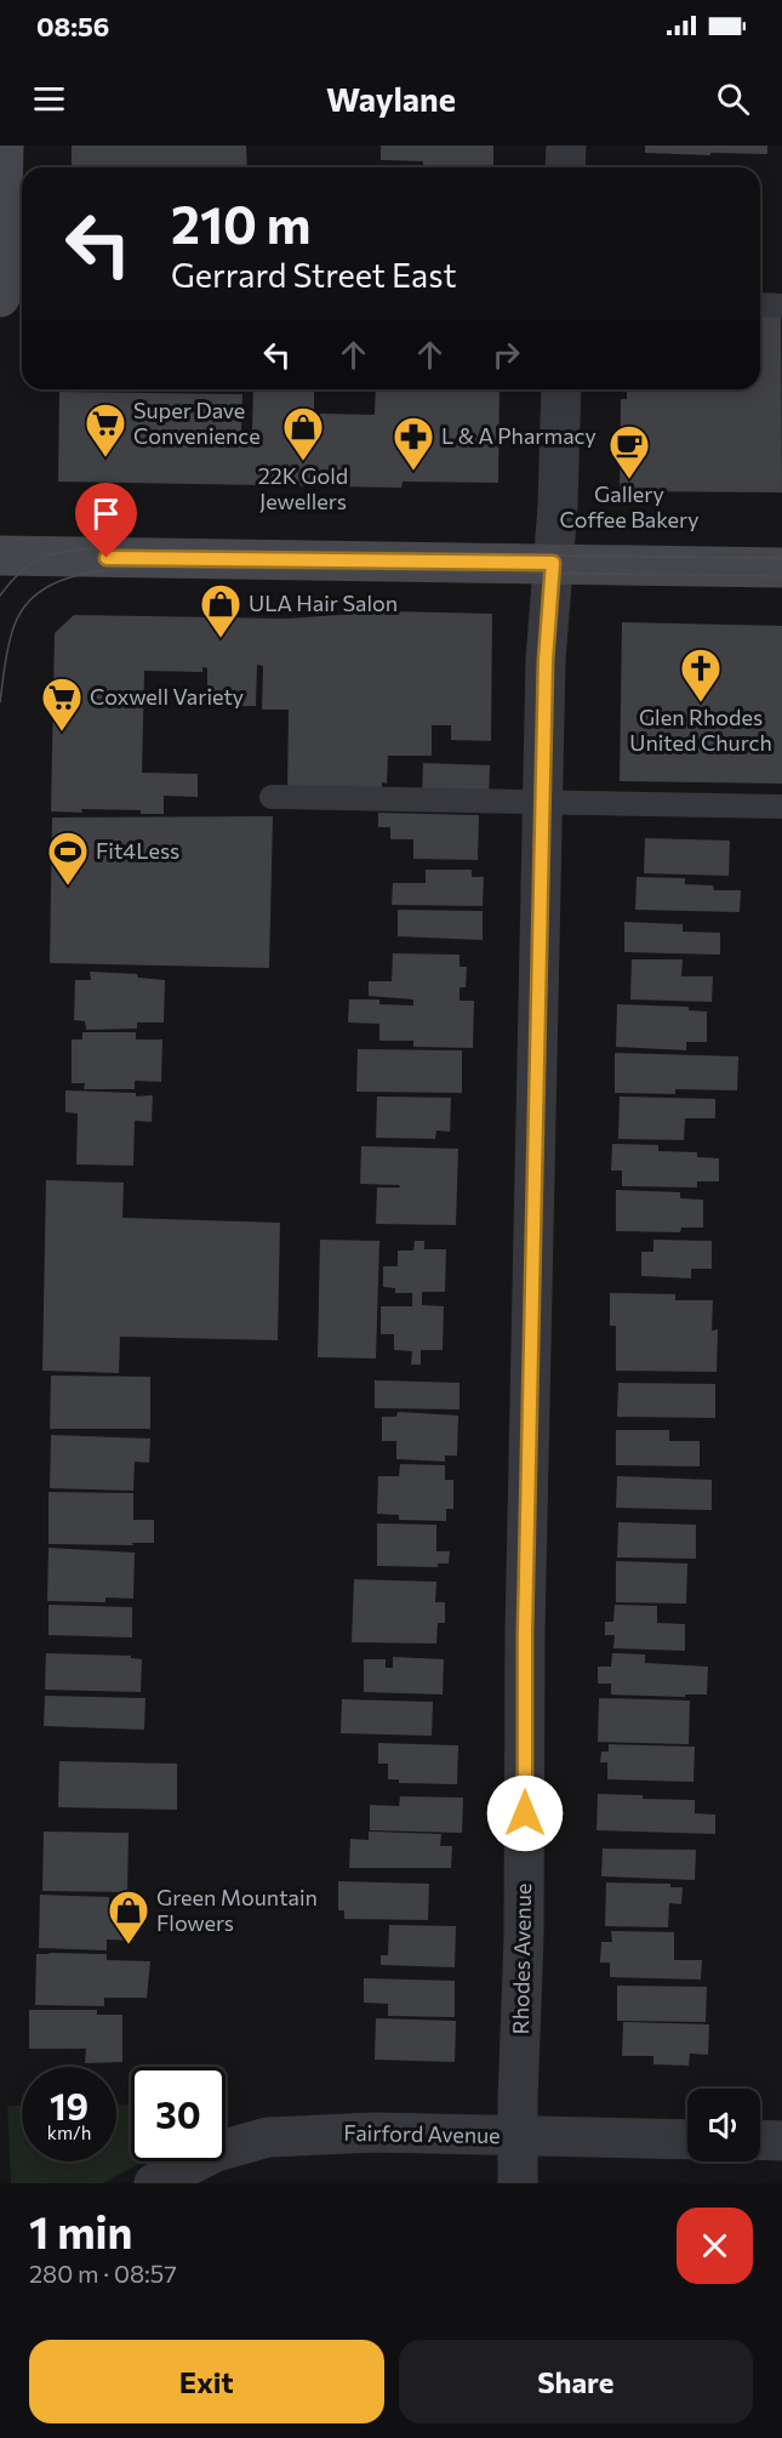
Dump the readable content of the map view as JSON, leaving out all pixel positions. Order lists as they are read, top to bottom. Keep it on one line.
{"streets":{"street":["Rhodes Avenue","Fairford Avenue"]},"crossings":[["Rhodes Avenue","Fairford Avenue"]],"places":{"supermarket":["Super Dave Convenience","Coxwell Variety"],"shop":["22K Gold Jewellers","ULA Hair Salon","Green Mountain Flowers"],"pharmacy":["L & A Pharmacy"],"cafe":["Gallery Coffee Bakery"],"church":["Glen Rhodes United Church"],"sports":["Fit4Less"]},"page":{"status":"08:56","header":"Waylane","turn":["210 m","Gerrard Street East"],"speed":"19 km/h","limit":"30","heading":["1 min","280 m · 08:57"],"buttons":["Exit","Share"]}}
